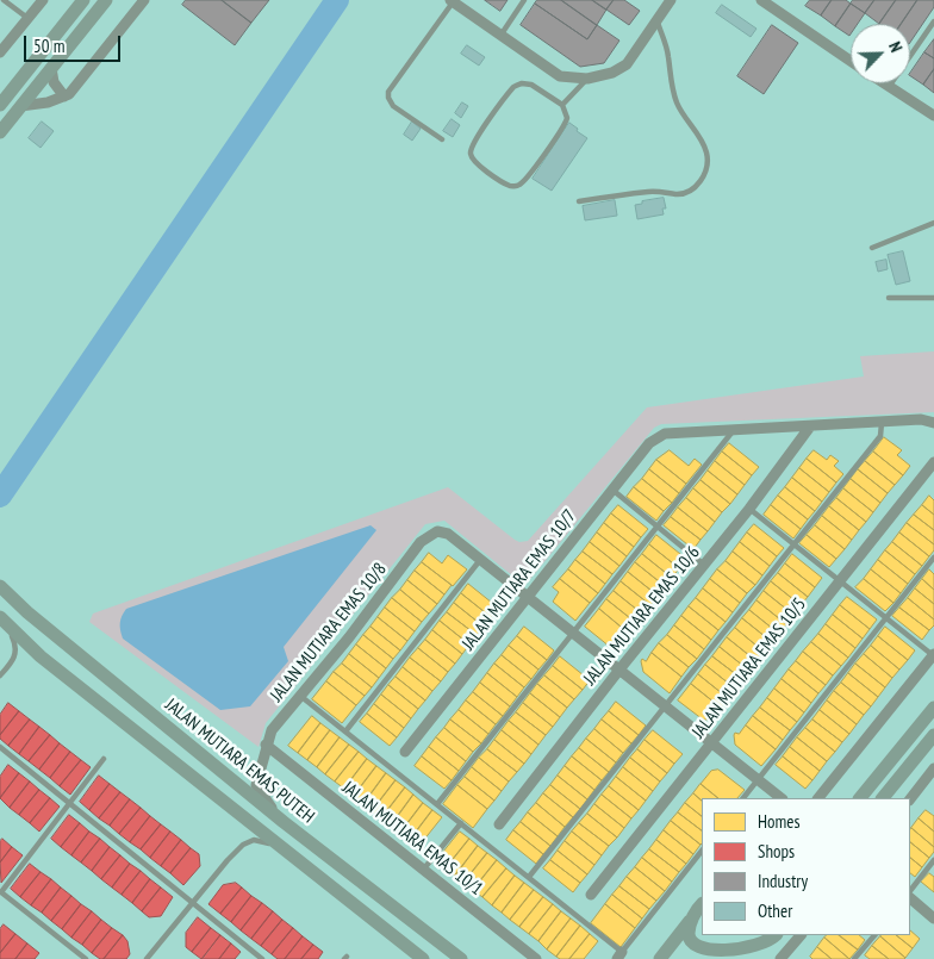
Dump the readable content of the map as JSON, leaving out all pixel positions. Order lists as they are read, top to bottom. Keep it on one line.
{"streets":{"street":["JALAN MUTIARA EMAS 10/7","JALAN MUTIARA EMAS 10/6","JALAN MUTIARA EMAS 10/8","JALAN MUTIARA EMAS 10/5","JALAN MUTIARA EMAS PUTEH","JALAN MUTIARA EMAS 10/1"]},"crossings":[["JALAN MUTIARA EMAS 10/8","JALAN MUTIARA EMAS PUTEH"],["JALAN MUTIARA EMAS 10/8","JALAN MUTIARA EMAS 10/1"]],"legend":["Homes","Shops","Industry","Other"],"scale_bar":"50 m","north":"top right"}
